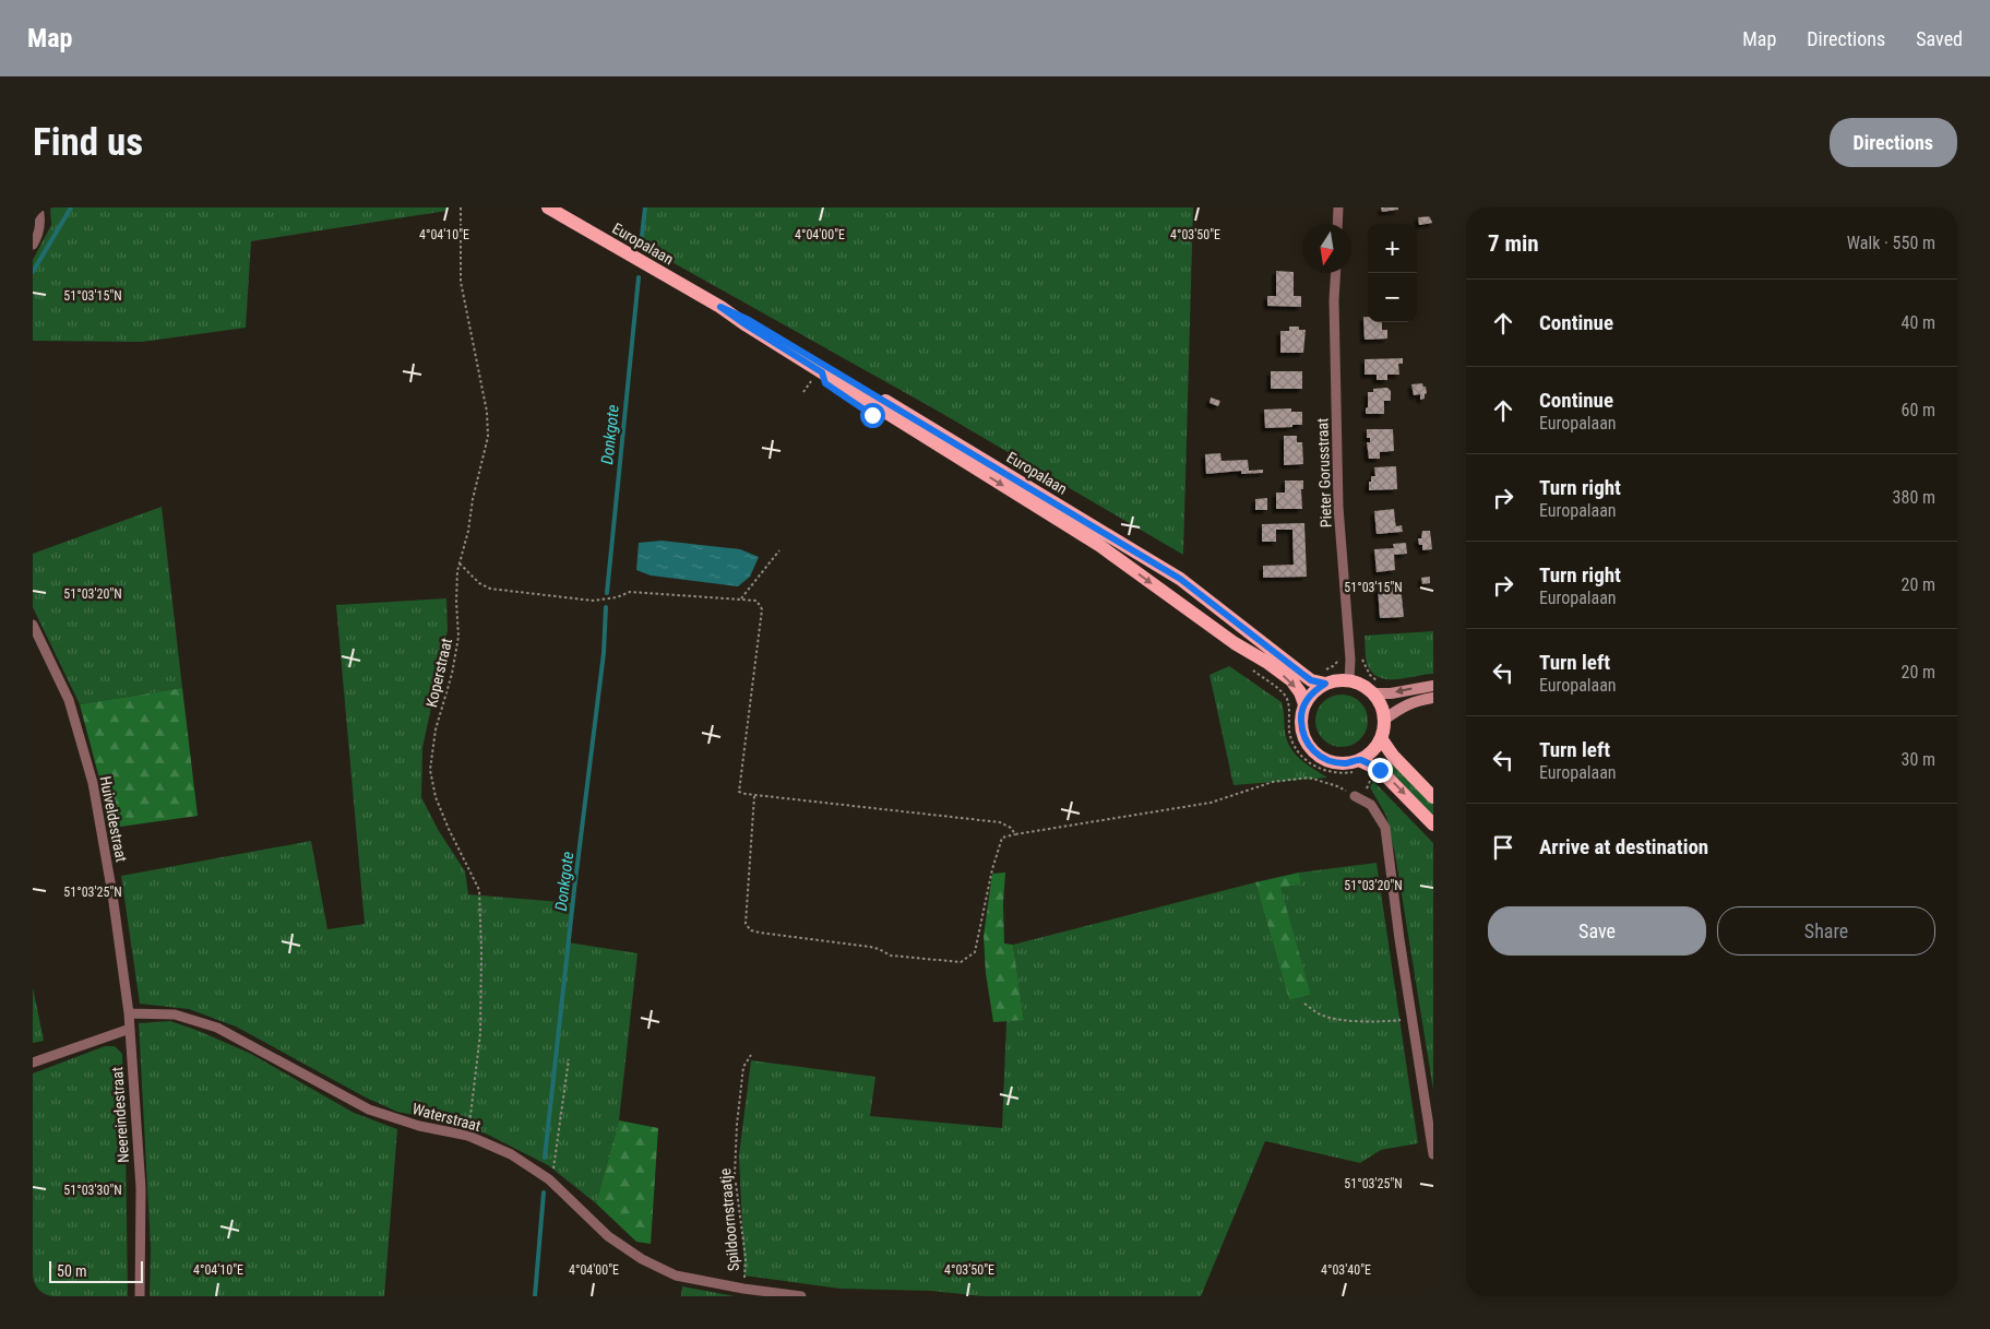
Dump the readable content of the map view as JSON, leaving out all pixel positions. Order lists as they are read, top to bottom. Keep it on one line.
{"streets":{"main road":["Europalaan"],"street":["Pieter Gorusstraat","Huiveldestraat","Neereindestraat","Waterstraat"],"path":["Koperstraat","Spildoornstraatje"]},"crossings":[["Europalaan","Pieter Gorusstraat"],["Koperstraat","Waterstraat"],["Huiveldestraat","Neereindestraat"],["Huiveldestraat","Waterstraat"],["Waterstraat","Spildoornstraatje"]],"water":["Donkgote"],"scale_bar":"50 m","north":"bottom","page":{"header":"Map","nav":["Map","Directions","Saved"],"buttons":["Directions",["Save","Share"]],"title":"Find us","heading":["7 min","Walk · 550 m"],"map_buttons":["+","−"],"list":[["Continue","40 m"],["Continue","Europalaan","60 m"],["Turn right","Europalaan","380 m"],["Turn right","Europalaan","20 m"],["Turn left","Europalaan","20 m"],["Turn left","Europalaan","30 m"],"Arrive at destination"],"scale":"50 m"},"coordinates":["4°04'10\"E","4°04'00\"E","4°03'50\"E","51°03'15\"N","51°03'20\"N","51°03'25\"N","51°03'30\"N","4°03'40\"E"]}
